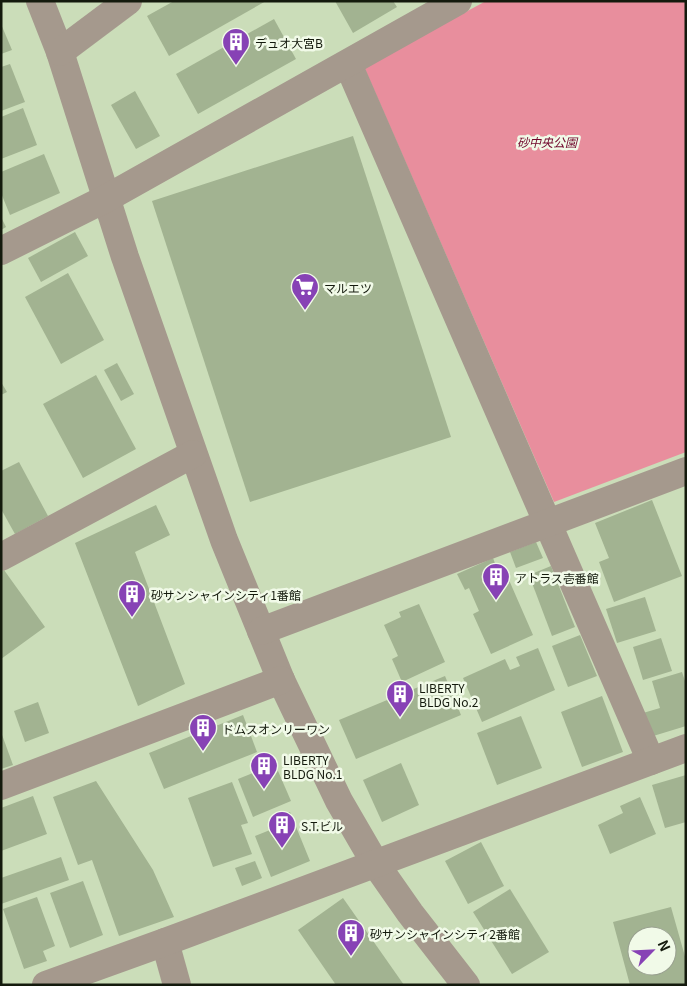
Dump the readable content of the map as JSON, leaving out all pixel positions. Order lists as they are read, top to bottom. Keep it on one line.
{"parks":["砂中央公園"],"places":{"building":["デュオ大宮B","アトラス壱番館","砂サンシャインシティ1番館","LIBERTY BLDG No.2","ドムスオンリーワン","LIBERTY BLDG No.1","S.T.ビル","砂サンシャインシティ2番館"],"supermarket":["マルエツ"]},"north":"top right"}
